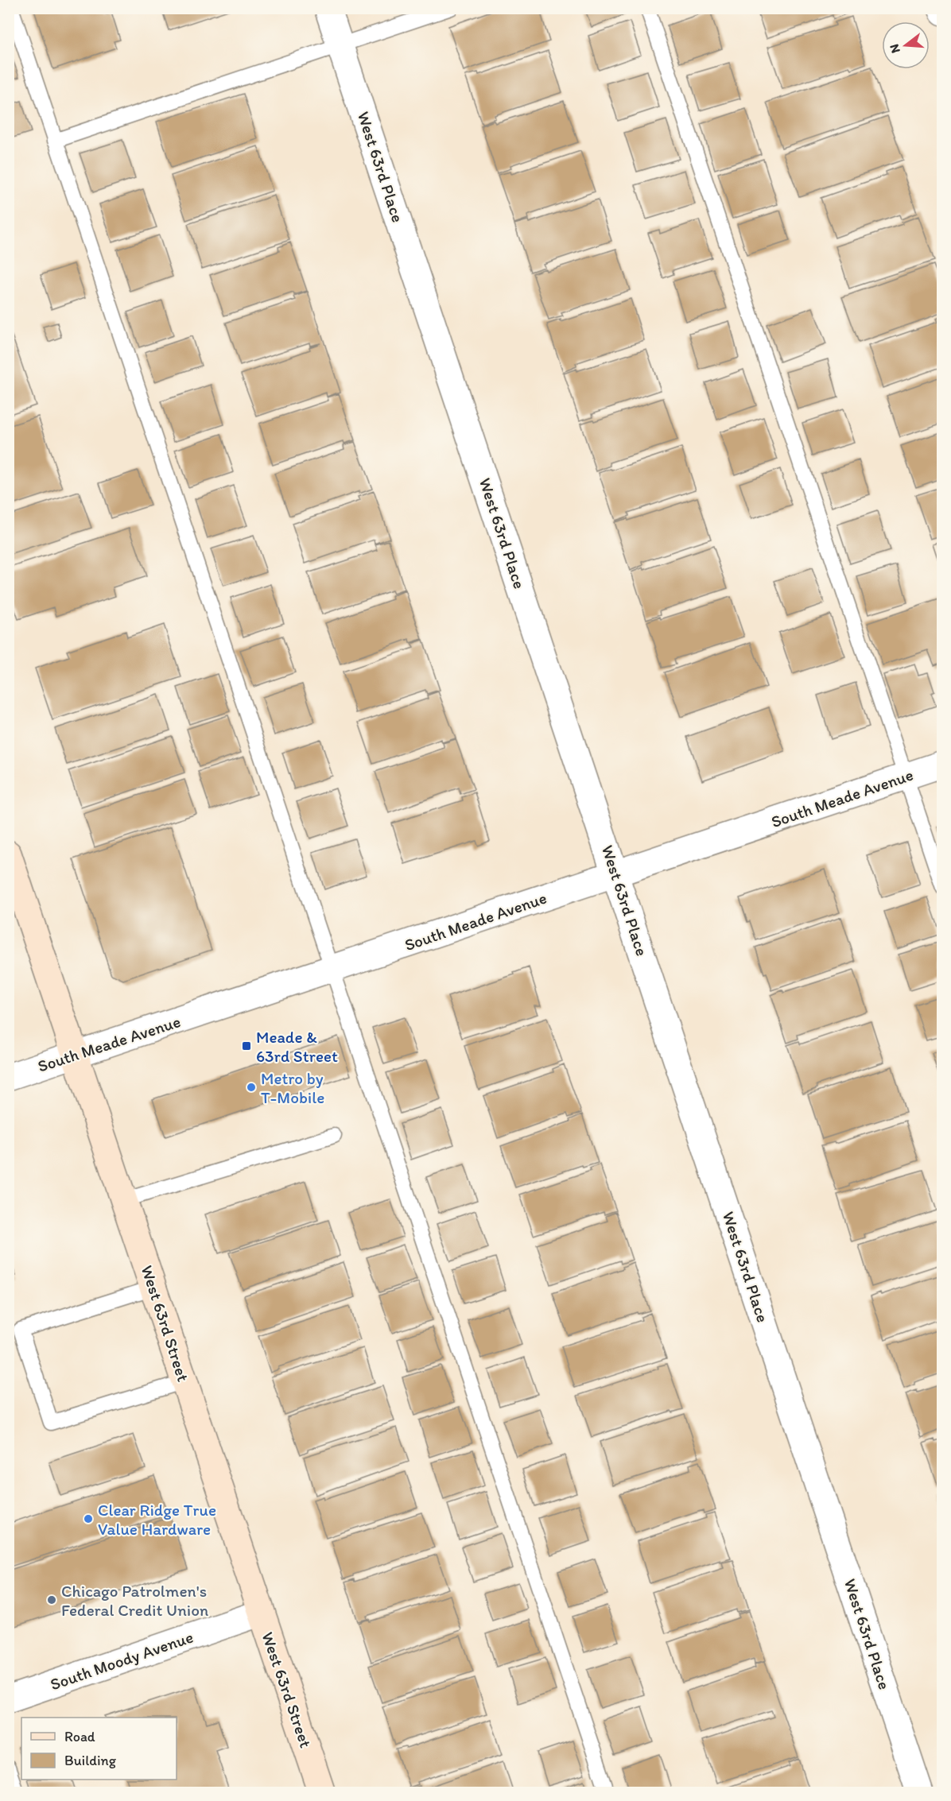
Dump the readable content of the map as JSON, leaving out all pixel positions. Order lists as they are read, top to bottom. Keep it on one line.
{"streets":{"main road":["West 63rd Street"],"street":["West 63rd Place","South Meade Avenue","South Moody Avenue"]},"crossings":[["West 63rd Place","South Meade Avenue"],["South Meade Avenue","West 63rd Street"],["West 63rd Street","South Moody Avenue"]],"places":{"transit":["Meade & 63rd Street"],"other":["Metro by T-Mobile","Clear Ridge True Value Hardware","Chicago Patrolmen's Federal Credit Union"]},"legend":["Road","Building"],"north":"left"}
